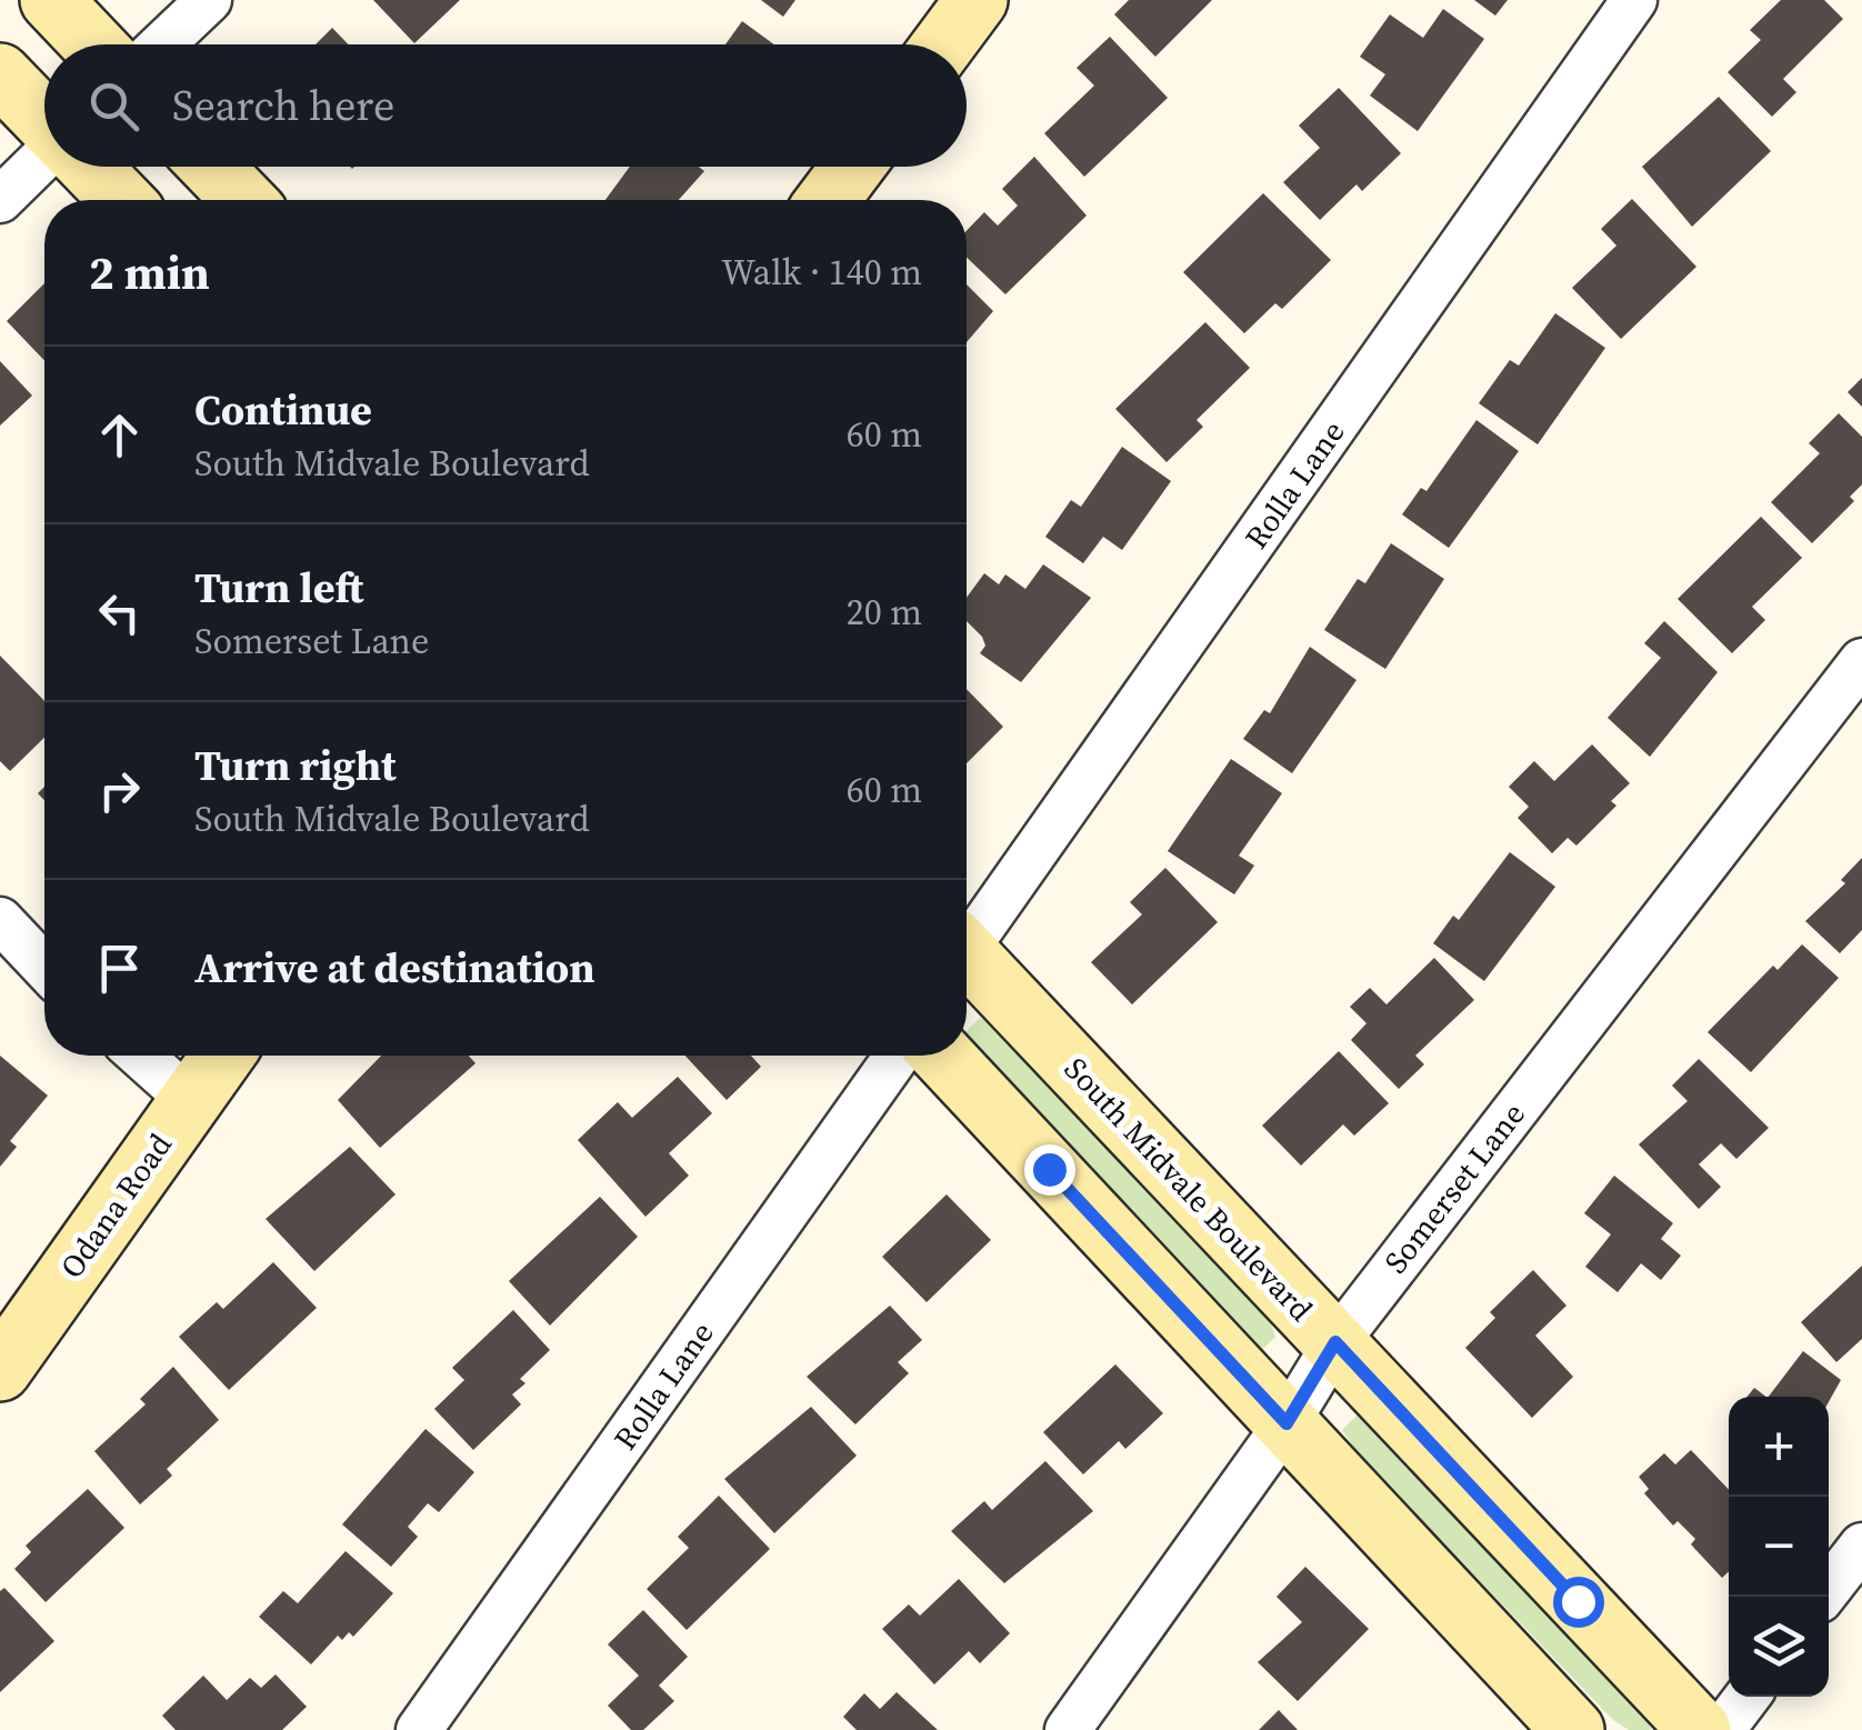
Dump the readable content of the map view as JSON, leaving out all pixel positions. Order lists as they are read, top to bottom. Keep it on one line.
{"streets":{"main road":["South Midvale Boulevard","Odana Road"],"street":["Rolla Lane","Somerset Lane"]},"crossings":[["Somerset Lane","South Midvale Boulevard"]],"page":{"search":"Search here","heading":["2 min","Walk · 140 m"],"list":[["Continue","South Midvale Boulevard","60 m"],["Turn left","Somerset Lane","20 m"],["Turn right","South Midvale Boulevard","60 m"],"Arrive at destination"],"map_buttons":["+","−"]}}
